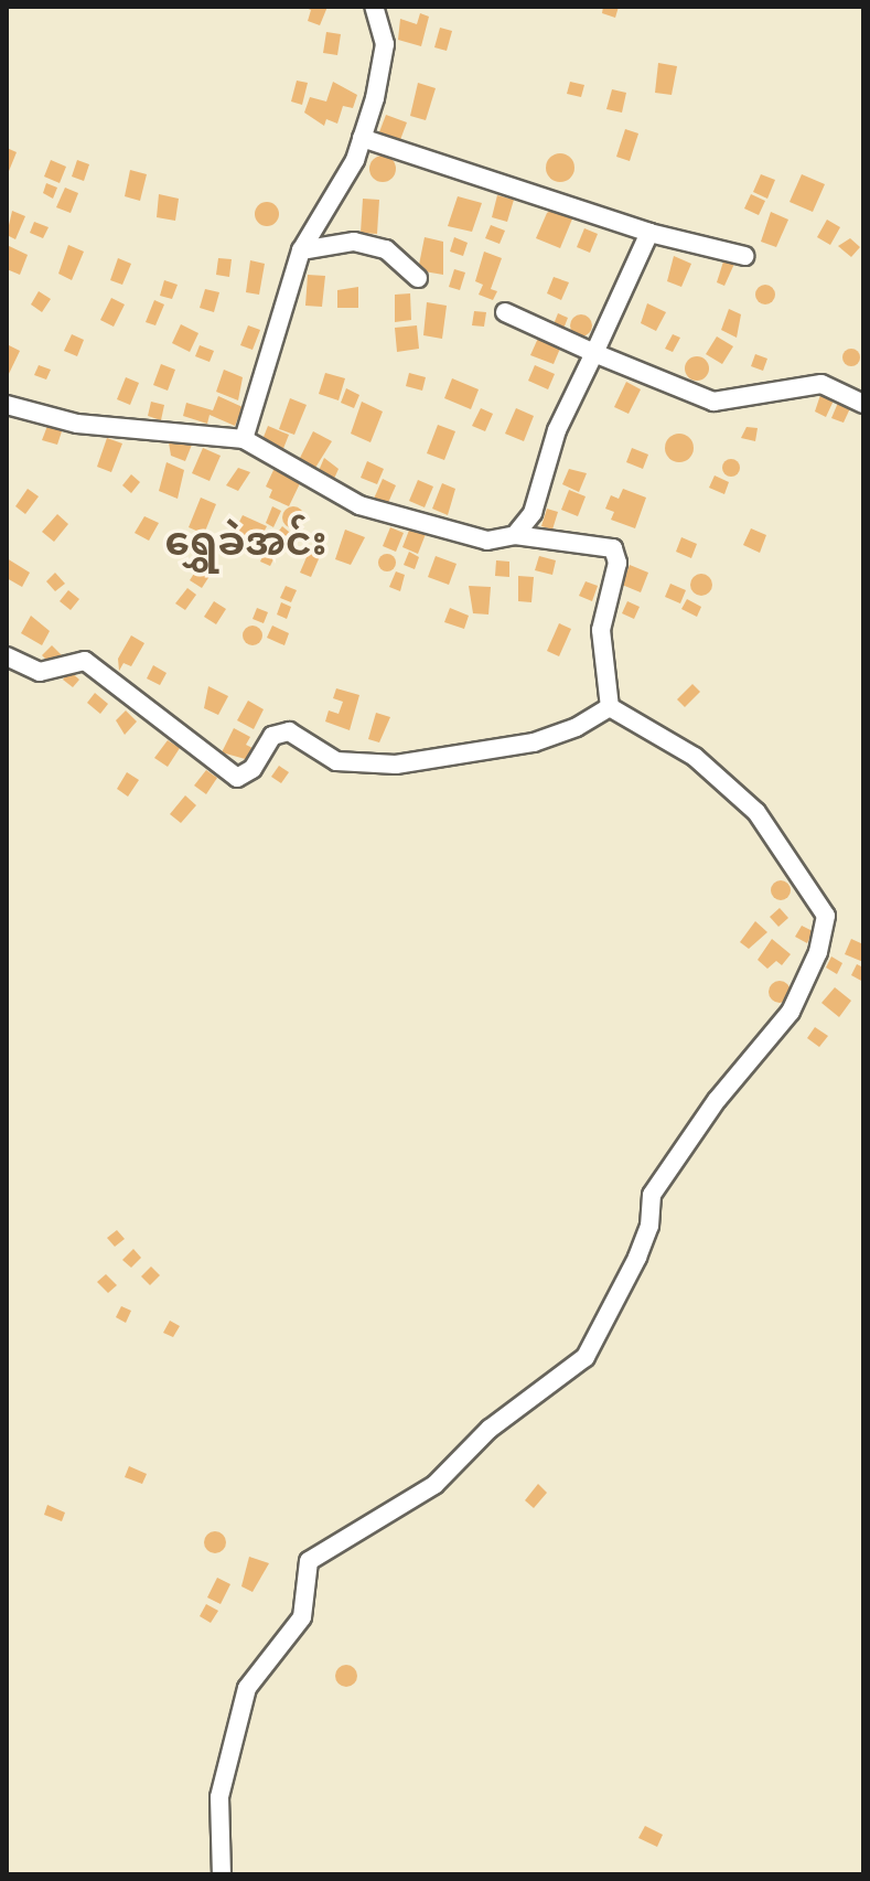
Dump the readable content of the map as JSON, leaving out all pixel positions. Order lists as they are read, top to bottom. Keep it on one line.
{"districts":["ရွှေခဲအင်း"]}
